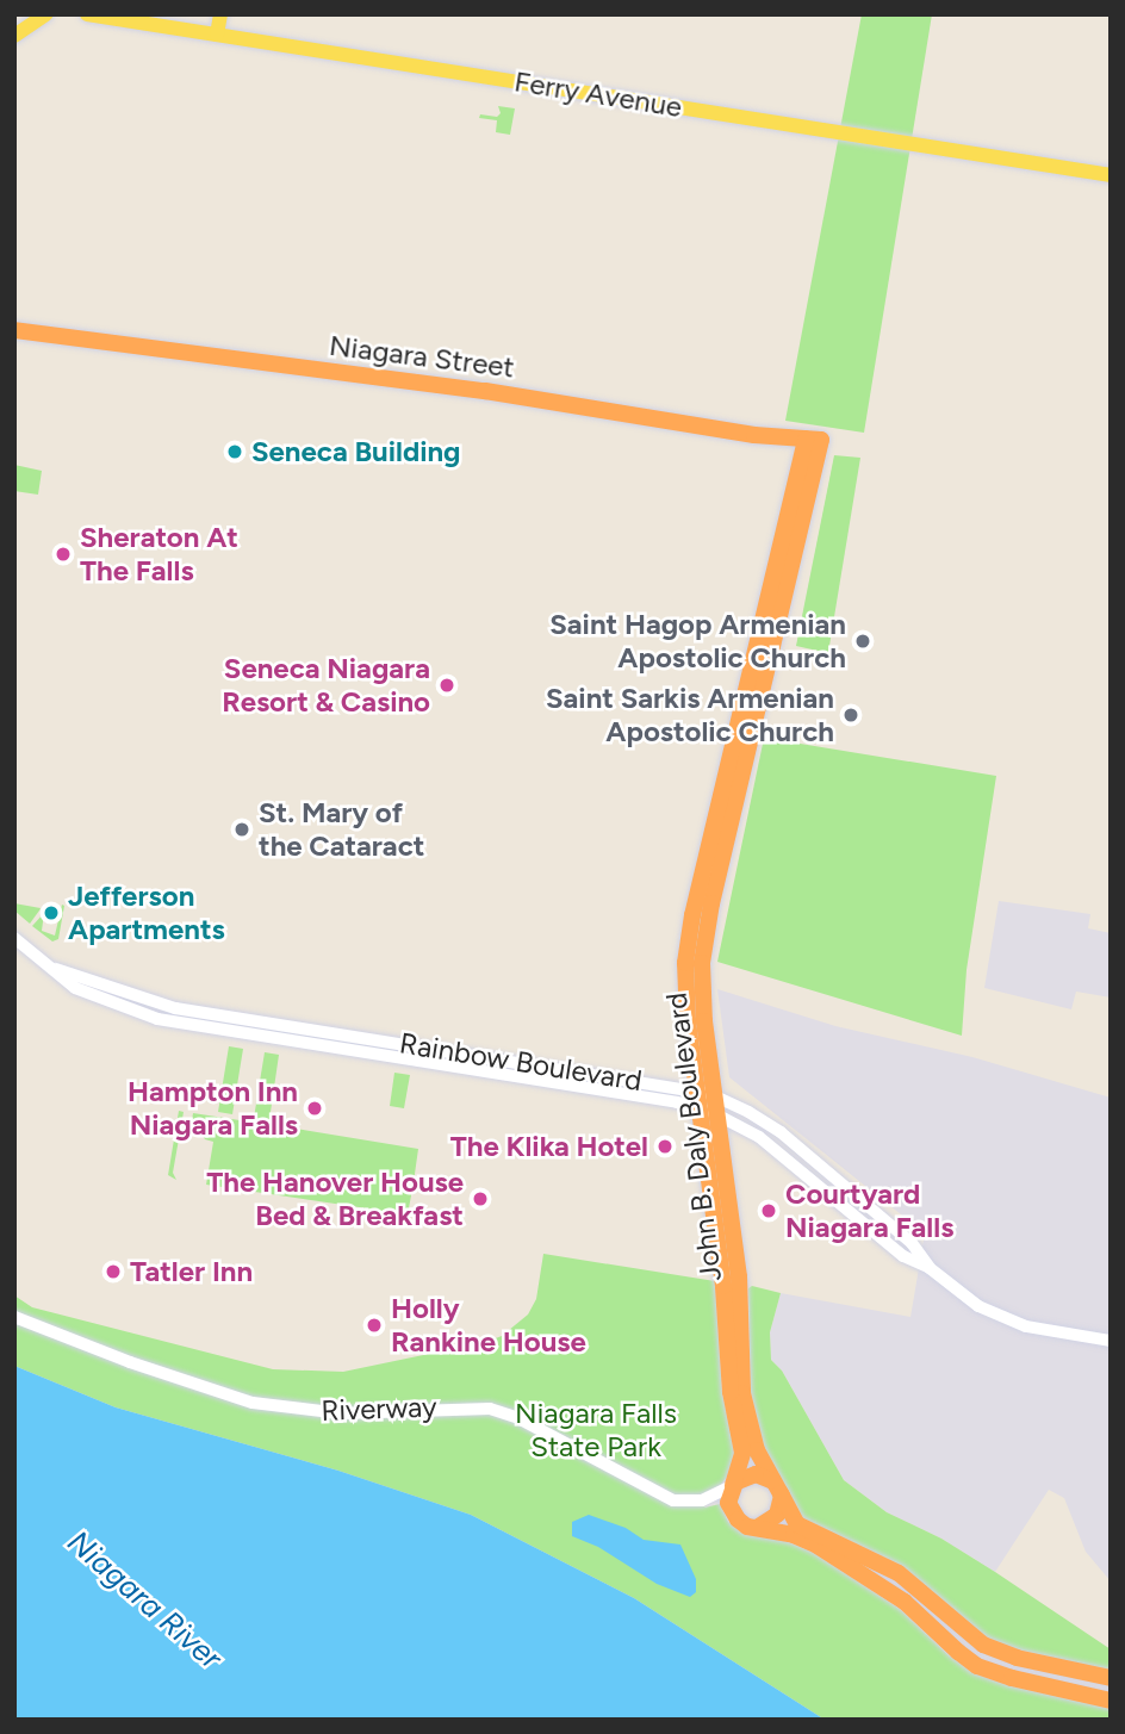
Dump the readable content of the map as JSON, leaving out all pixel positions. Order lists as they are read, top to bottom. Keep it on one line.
{"streets":{"highway":["Niagara Street","John B. Daly Boulevard"],"main road":["Ferry Avenue","Rainbow Boulevard","Riverway"]},"crossings":[["Niagara Street","John B. Daly Boulevard"],["Rainbow Boulevard","John B. Daly Boulevard"],["John B. Daly Boulevard","Riverway"]],"water":["Niagara River"],"parks":["Niagara Falls State Park"],"places":["Seneca Building","Sheraton At The Falls","Saint Hagop Armenian Apostolic Church","Seneca Niagara Resort & Casino","Saint Sarkis Armenian Apostolic Church","St. Mary of the Cataract","Jefferson Apartments","Hampton Inn Niagara Falls","The Klika Hotel","The Hanover House Bed & Breakfast","Courtyard Niagara Falls","Tatler Inn","Holly Rankine House"]}
